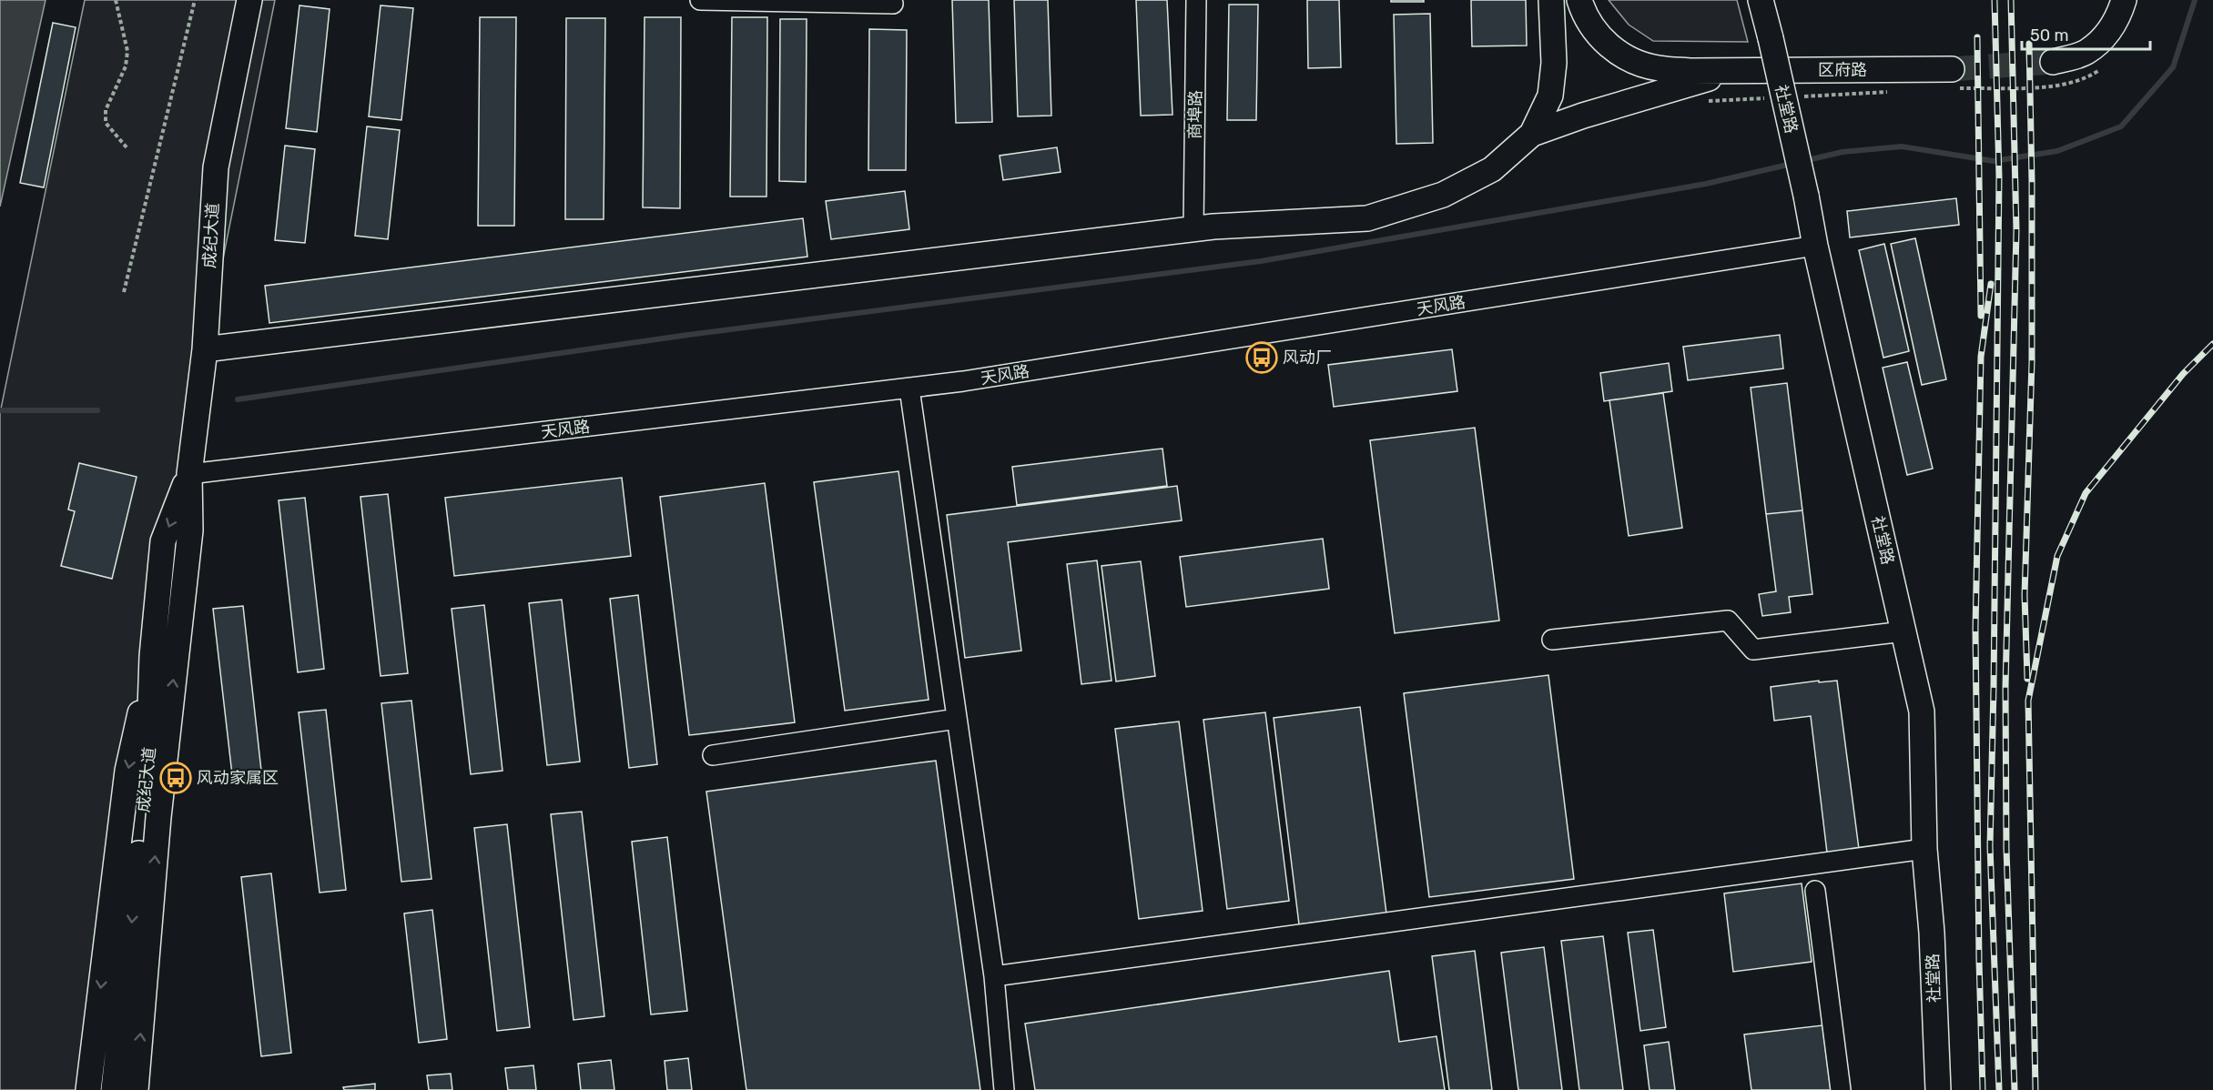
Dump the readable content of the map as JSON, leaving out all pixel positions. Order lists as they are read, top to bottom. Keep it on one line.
{"streets":{"main road":["区府路","社堂路","成纪大道"],"street":["商埠路","天风路"]},"crossings":[["社堂路","天风路"],["成纪大道","天风路"]],"places":{"bus stop":["风动厂","风动家属区"]},"scale_bar":"50 m"}
